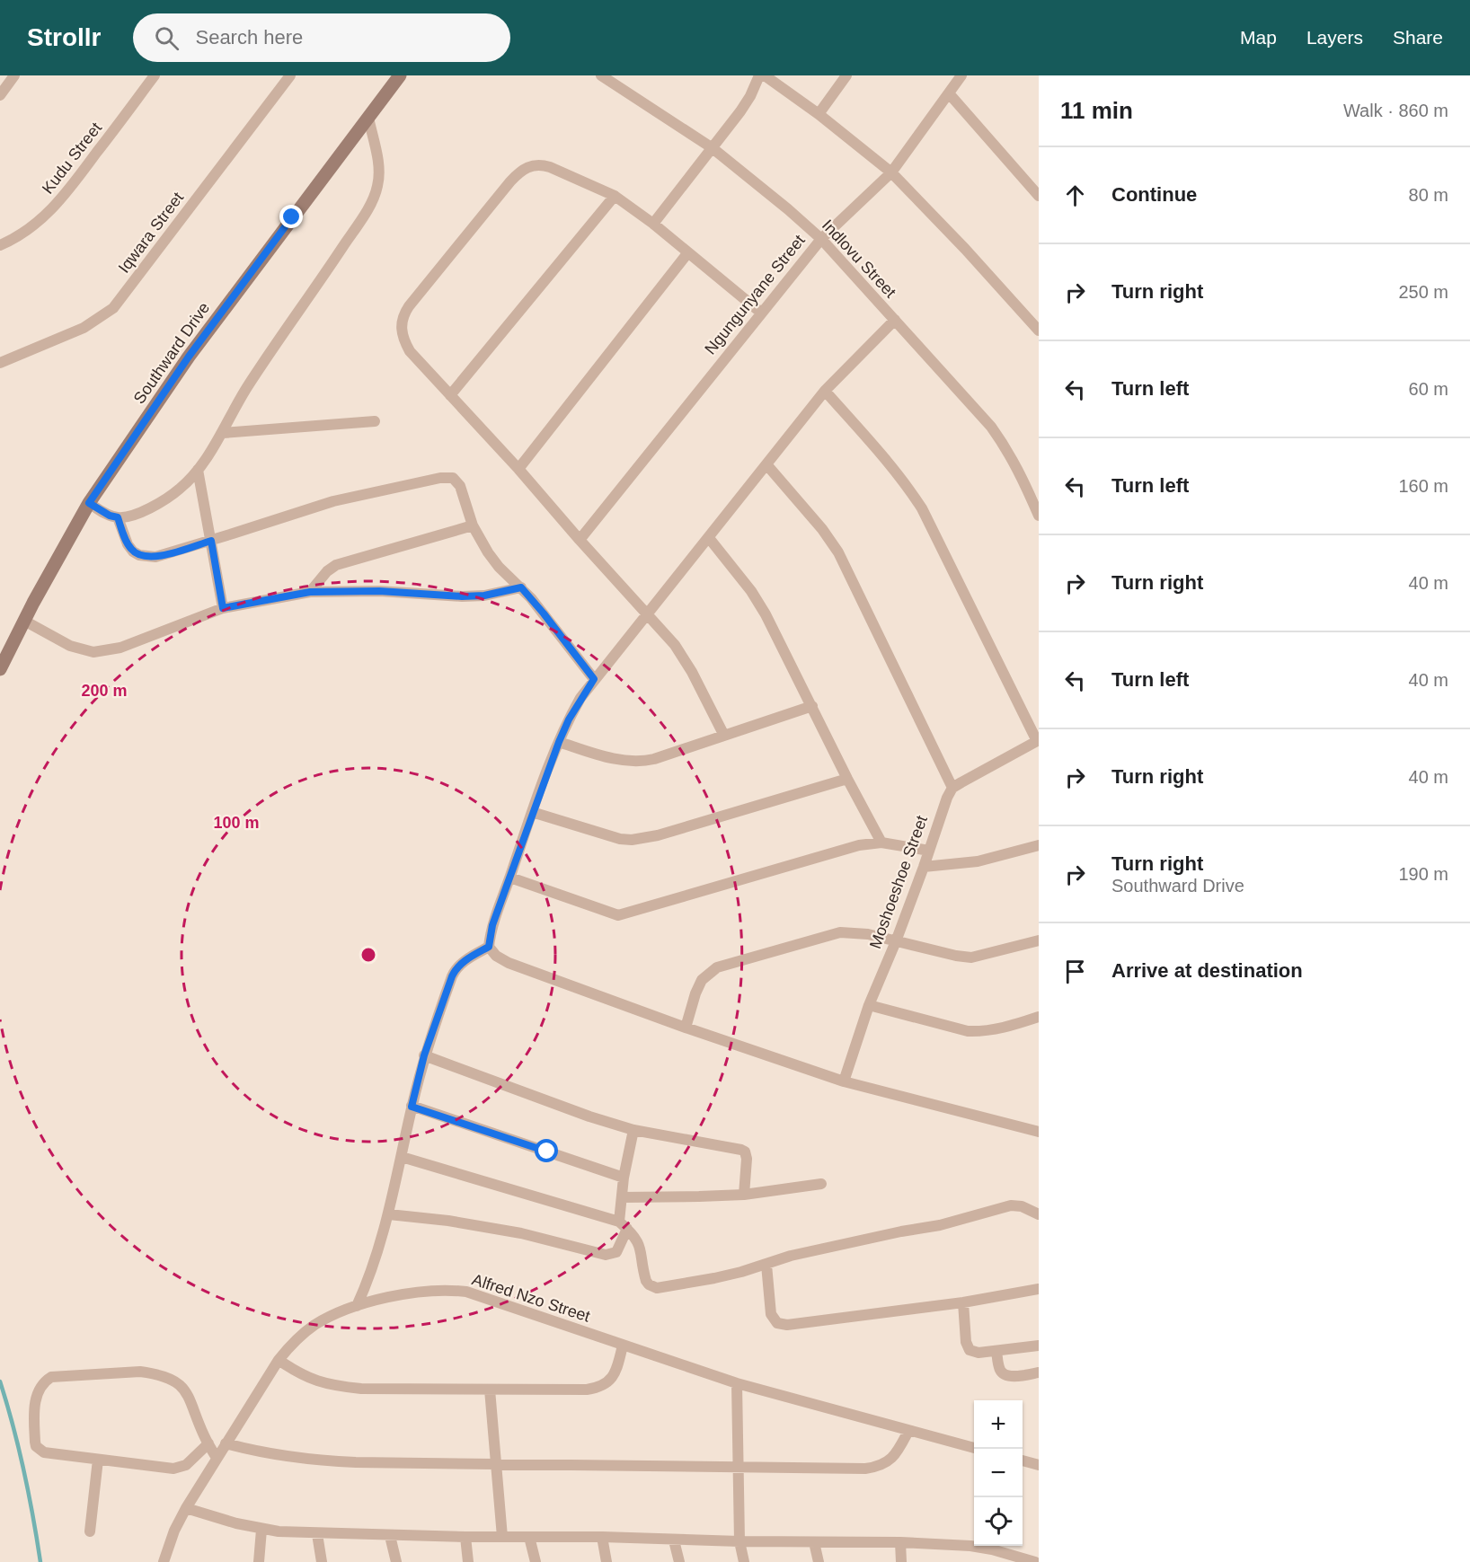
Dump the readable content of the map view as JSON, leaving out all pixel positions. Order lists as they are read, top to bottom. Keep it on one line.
{"streets":{"main road":["Southward Drive"],"street":["Kudu Street","Iqwara Street","Indlovu Street","Ngungunyane Street","Moshoeshoe Street","Alfred Nzo Street"]},"crossings":[["Indlovu Street","Ngungunyane Street"]],"page":{"header":"Strollr","search":"Search here","nav":["Map","Layers","Share"],"heading":["11 min","Walk · 860 m"],"list":[["Continue","80 m"],["Turn right","250 m"],["Turn left","60 m"],["Turn left","160 m"],["Turn right","40 m"],["Turn left","40 m"],["Turn right","40 m"],["Turn right","Southward Drive","190 m"],"Arrive at destination"],"map_buttons":["+","−"]},"rings":["200 m","100 m"]}
